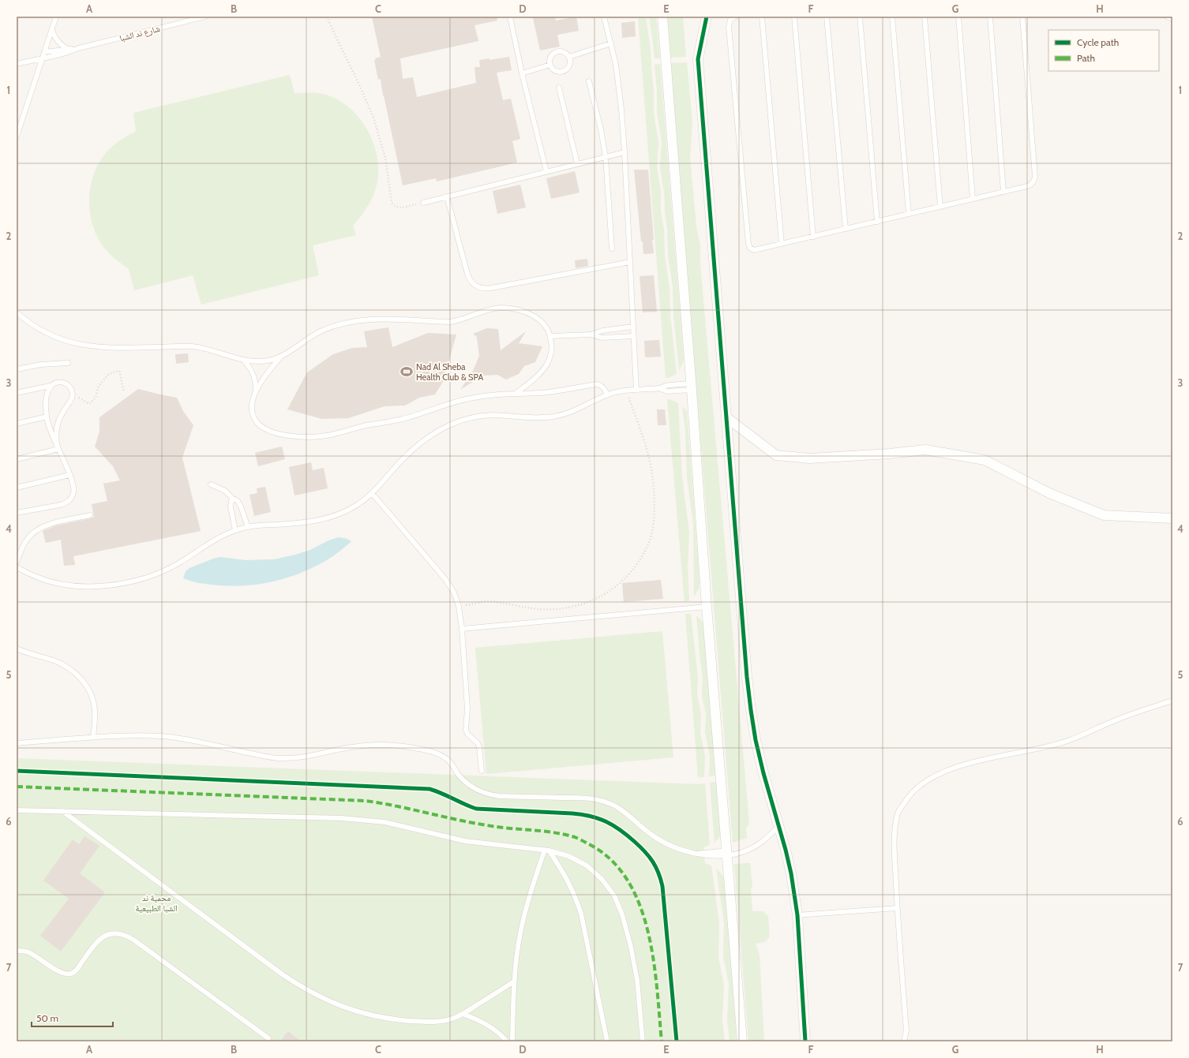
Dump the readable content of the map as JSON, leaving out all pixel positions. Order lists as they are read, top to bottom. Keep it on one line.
{"streets":{"lane":["شارع ند الشبا"]},"parks":["محمية ند الشبا الطبيعية"],"places":{"sports":["Nad Al Sheba Health Club & SPA"]},"legend":["Cycle path","Path"],"scale_bar":"50 m","grid":{"columns":["A","B","C","D","E","F","G","H"],"rows":["1","2","3","4","5","6","7"]}}
